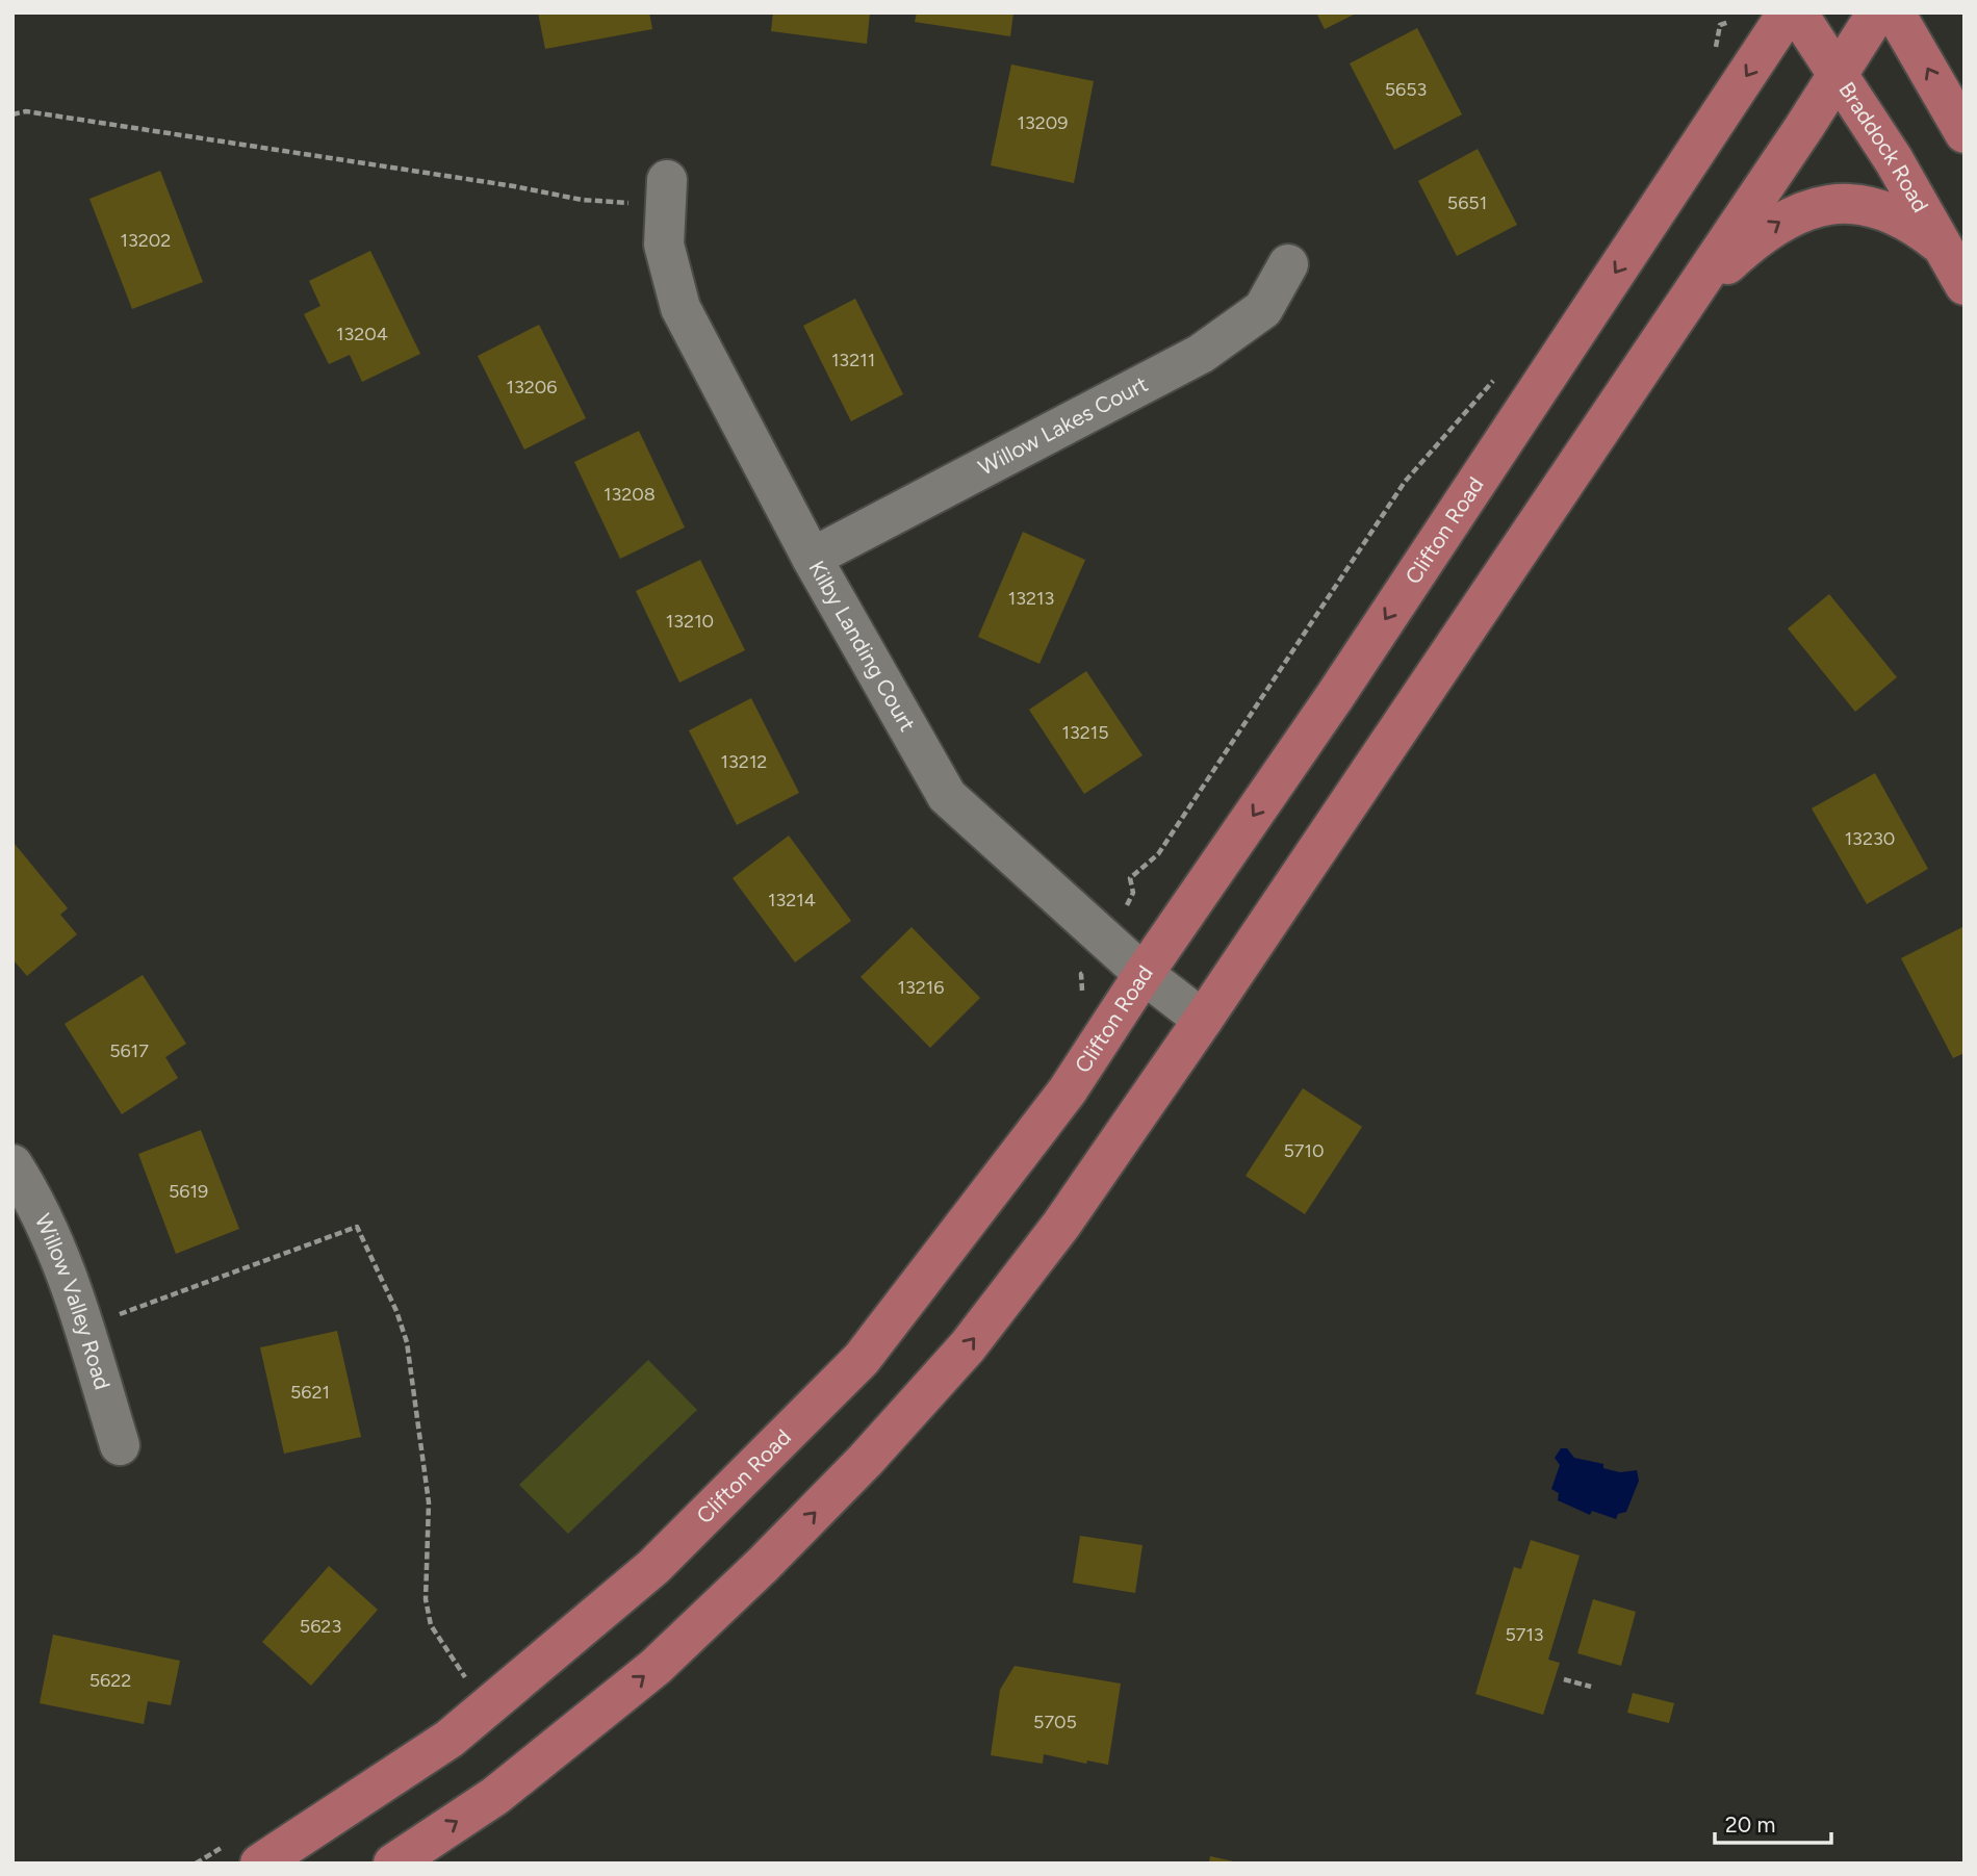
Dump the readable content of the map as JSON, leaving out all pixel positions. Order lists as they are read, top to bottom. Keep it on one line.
{"streets":{"main road":["Braddock Road","Clifton Road"],"street":["Willow Lakes Court","Kilby Landing Court","Willow Valley Road"]},"crossings":[["Willow Lakes Court","Kilby Landing Court"],["Clifton Road","Kilby Landing Court"]],"house_numbers":["5653","13209","5651","13202","13204","13211","13206","13208","13213","13210","13215","13212","13230","13214","13216","5617","5710","5619","5621","5623","5713","5622","5705"],"scale_bar":"20 m"}
